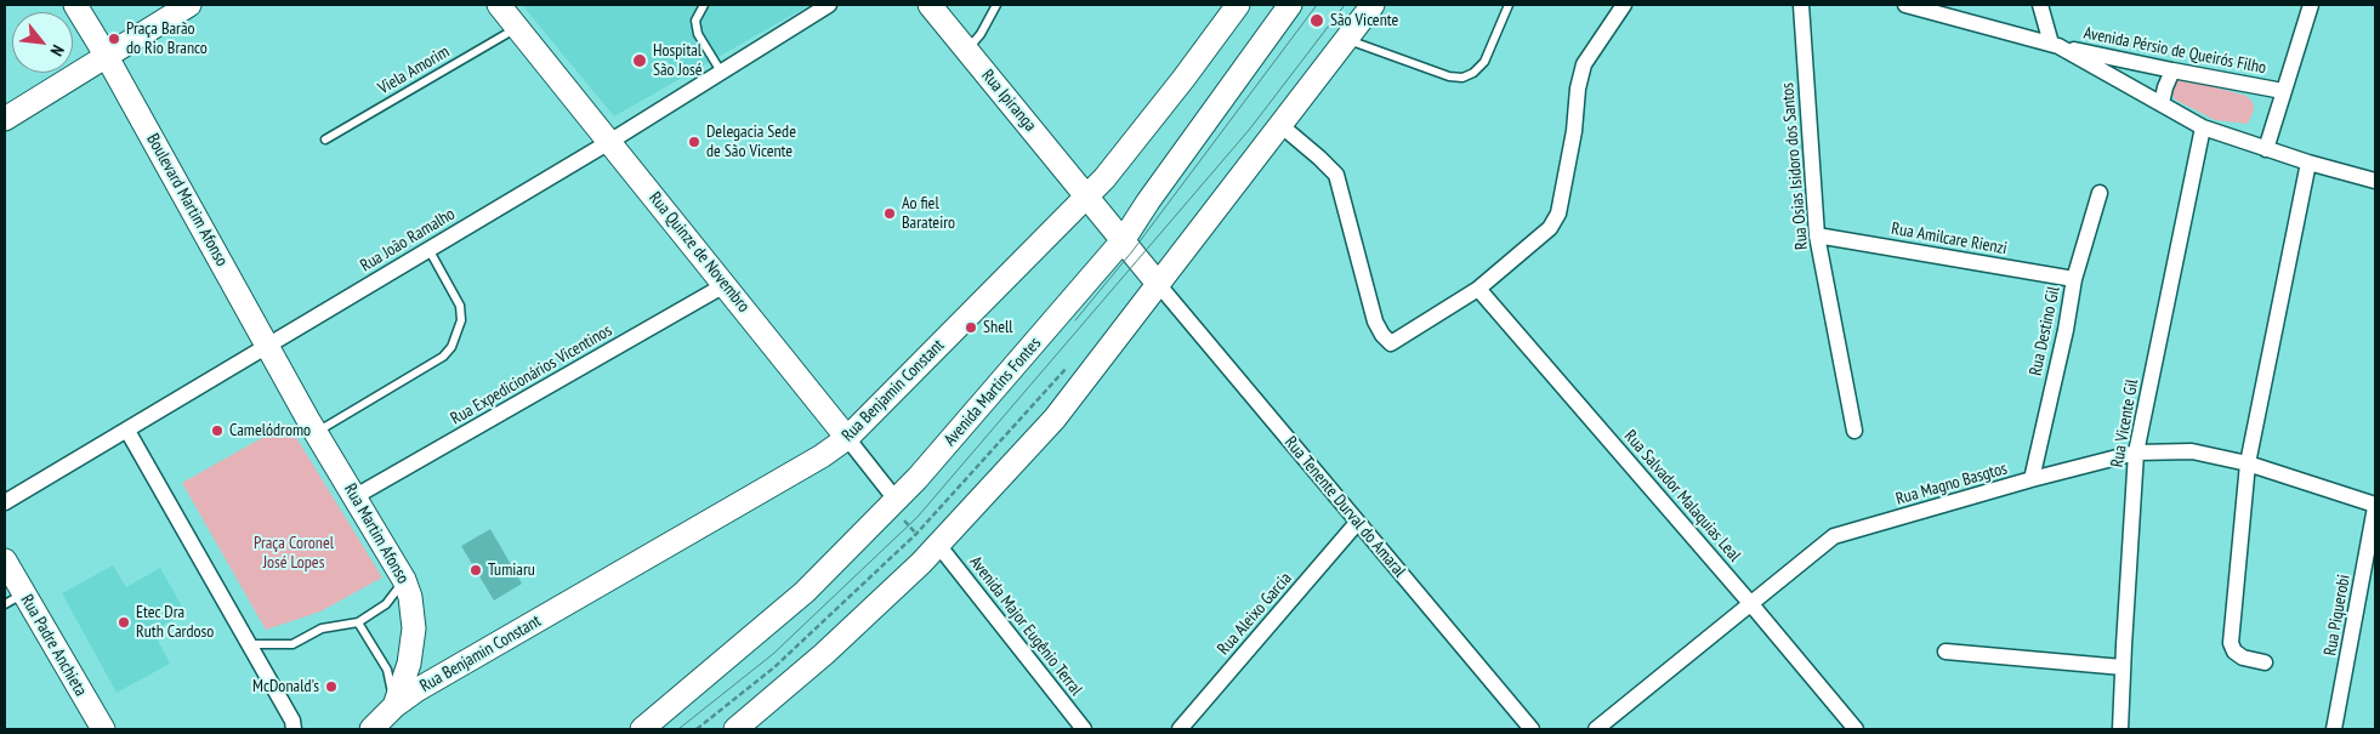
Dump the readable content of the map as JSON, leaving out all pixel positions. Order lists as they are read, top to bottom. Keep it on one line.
{"streets":{"main road":["Rua Ipiranga","Boulevard Martim Afonso","Rua Quinze de Novembro","Rua Benjamin Constant","Avenida Martins Fontes","Rua Martim Afonso","Rua Padre Anchieta"],"street":["Avenida Pérsio de Queirós Filho","Rua Osias Isidoro dos Santos","Rua Amilcare Rienzi","Rua João Ramalho","Rua Destino Gil","Rua Expedicionários Vicentinos","Rua Vicente Gil","Rua Magno Basgtos","Rua Salvador Malaquias Leal","Rua Tenente Durval do Amaral","Rua Aleixo Garcia","Rua Piquerobi","Avenida Major Eugênio Terral"],"lane":["Viela Amorim"]},"crossings":[["Avenida Pérsio de Queirós Filho","Rua Vicente Gil"],["Viela Amorim","Rua Quinze de Novembro"],["Rua Ipiranga","Rua Benjamin Constant"],["Rua Osias Isidoro dos Santos","Rua Amilcare Rienzi"],["Boulevard Martim Afonso","Rua João Ramalho"],["Boulevard Martim Afonso","Rua Martim Afonso"],["Rua Amilcare Rienzi","Rua Destino Gil"],["Rua João Ramalho","Rua Quinze de Novembro"],["Rua João Ramalho","Rua Martim Afonso"],["Rua Quinze de Novembro","Rua Expedicionários Vicentinos"],["Rua Quinze de Novembro","Rua Benjamin Constant"],["Rua Quinze de Novembro","Avenida Martins Fontes"],["Rua Destino Gil","Rua Magno Basgtos"],["Rua Expedicionários Vicentinos","Rua Martim Afonso"],["Rua Benjamin Constant","Rua Martim Afonso"],["Rua Vicente Gil","Rua Magno Basgtos"],["Rua Magno Basgtos","Rua Salvador Malaquias Leal"],["Rua Magno Basgtos","Rua Piquerobi"],["Rua Tenente Durval do Amaral","Rua Aleixo Garcia"]],"parks":["Praça Coronel José Lopes"],"places":["São Vicente","Praça Barão do Rio Branco","Hospital São José","Delegacia Sede de São Vicente","Ao fiel Barateiro","Shell","Camelódromo","Tumiaru","Etec Dra Ruth Cardoso","McDonald's"],"north":"bottom right"}
